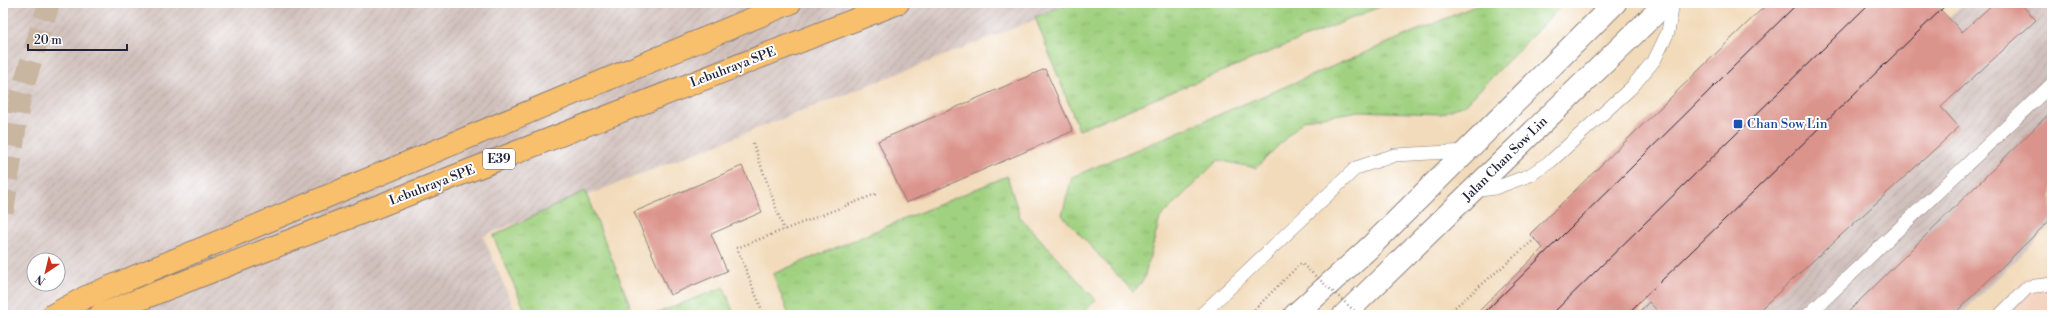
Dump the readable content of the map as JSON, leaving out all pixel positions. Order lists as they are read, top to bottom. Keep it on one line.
{"streets":{"highway":["Lebuhraya SPE","E39"],"street":["Jalan Chan Sow Lin"]},"places":{"transit":["Chan Sow Lin"]},"scale_bar":"20 m","north":"bottom left"}
